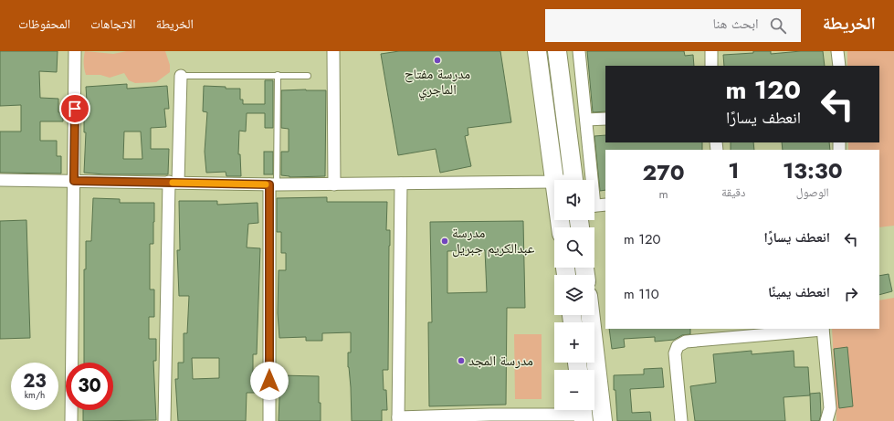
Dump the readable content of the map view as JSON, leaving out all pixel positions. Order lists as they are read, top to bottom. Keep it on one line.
{"places":["مدرسة مفتاح الماجري","مدرسة عبدالكريم جبريل","مدرسة المجد"],"page":{"header":"الخريطة","search":"ابحث هنا","nav":["الخريطة","الاتجاهات","المحفوظات"],"turn":["120 m","انعطف يسارًا"],"eta":["13:30","الوصول","1","دقيقة","270","m"],"map_buttons":["+","−"],"list":[{"name":"انعطف يسارًا","value":"120 m"},{"name":"انعطف يمينًا","value":"110 m"}],"speed":"23 km/h","limit":"30"}}
